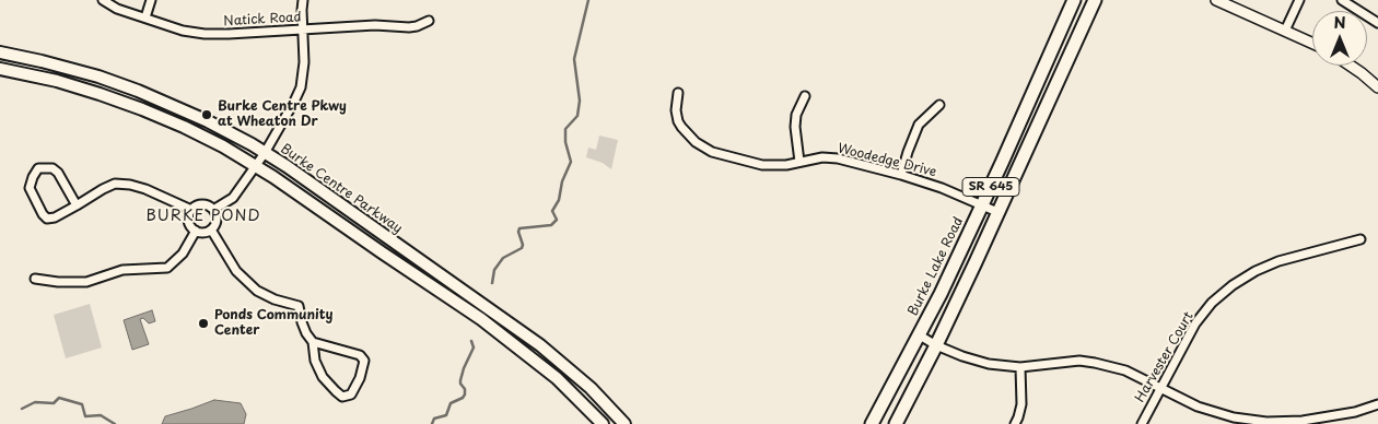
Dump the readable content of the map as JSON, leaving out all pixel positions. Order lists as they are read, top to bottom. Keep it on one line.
{"streets":{"main road":["SR 645","Burke Centre Parkway","Burke Lake Road"],"street":["Natick Road","Woodedge Drive","Harvester Court"]},"crossings":[["Woodedge Drive","SR 645"],["Woodedge Drive","Burke Lake Road"]],"districts":["BURKE POND"],"places":["Burke Centre Pkwy at Wheaton Dr","Ponds Community Center"],"north":"top"}
